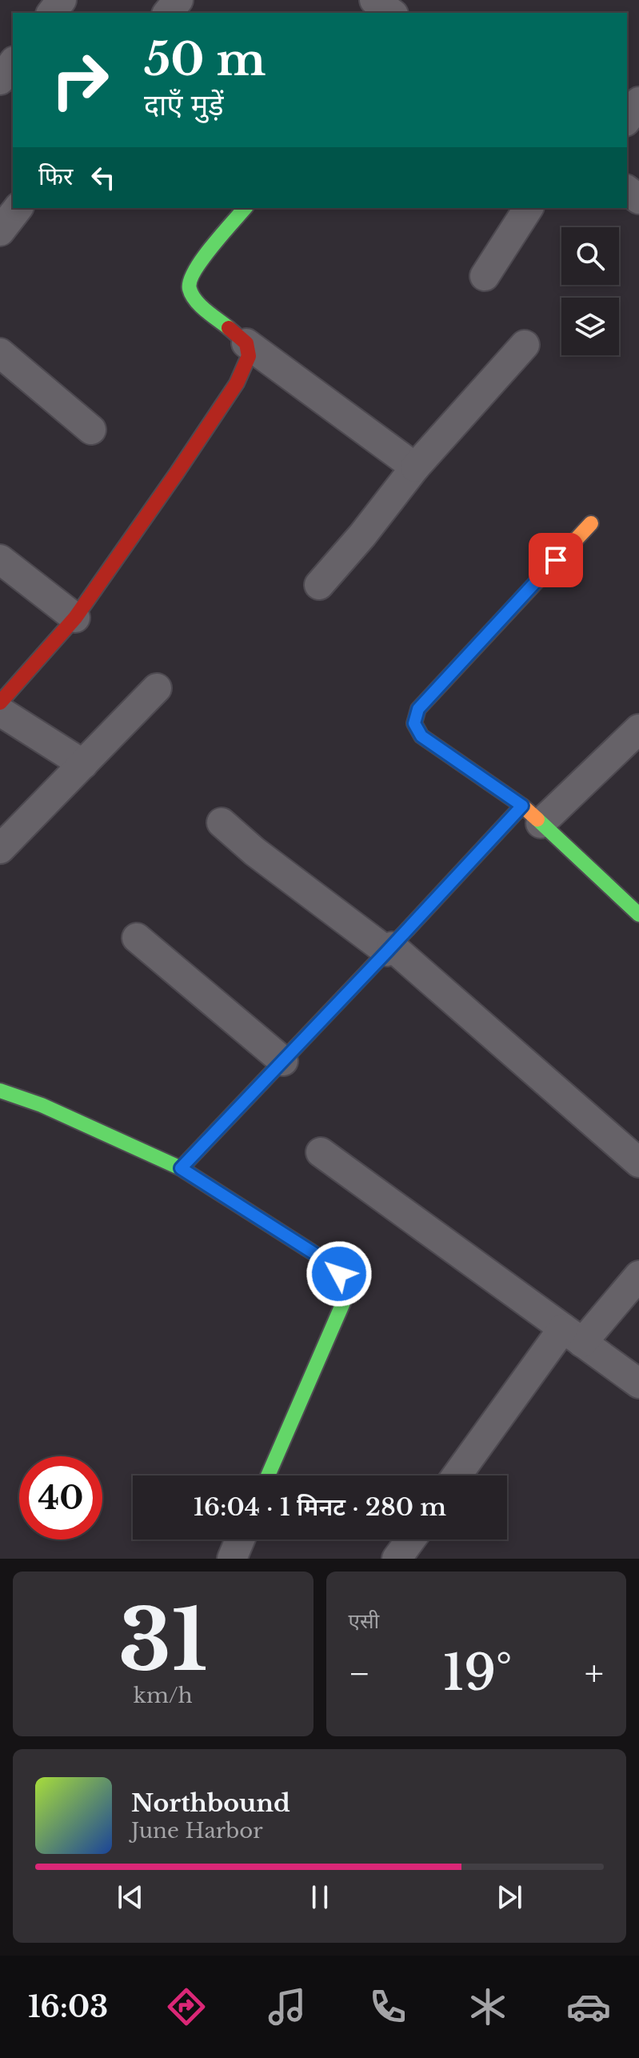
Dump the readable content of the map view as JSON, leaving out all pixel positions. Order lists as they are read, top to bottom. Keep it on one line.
{"page":{"turn":["50 m","दाएँ मुड़ें"],"then":"फिर","limit":"40","trip":"16:04 · 1 मिनट · 280 m","tile":[["31","km/h"],"एसी"],"heat":["−","19°","+"],"song":["Northbound","June Harbor"],"tabs":"16:03"}}
